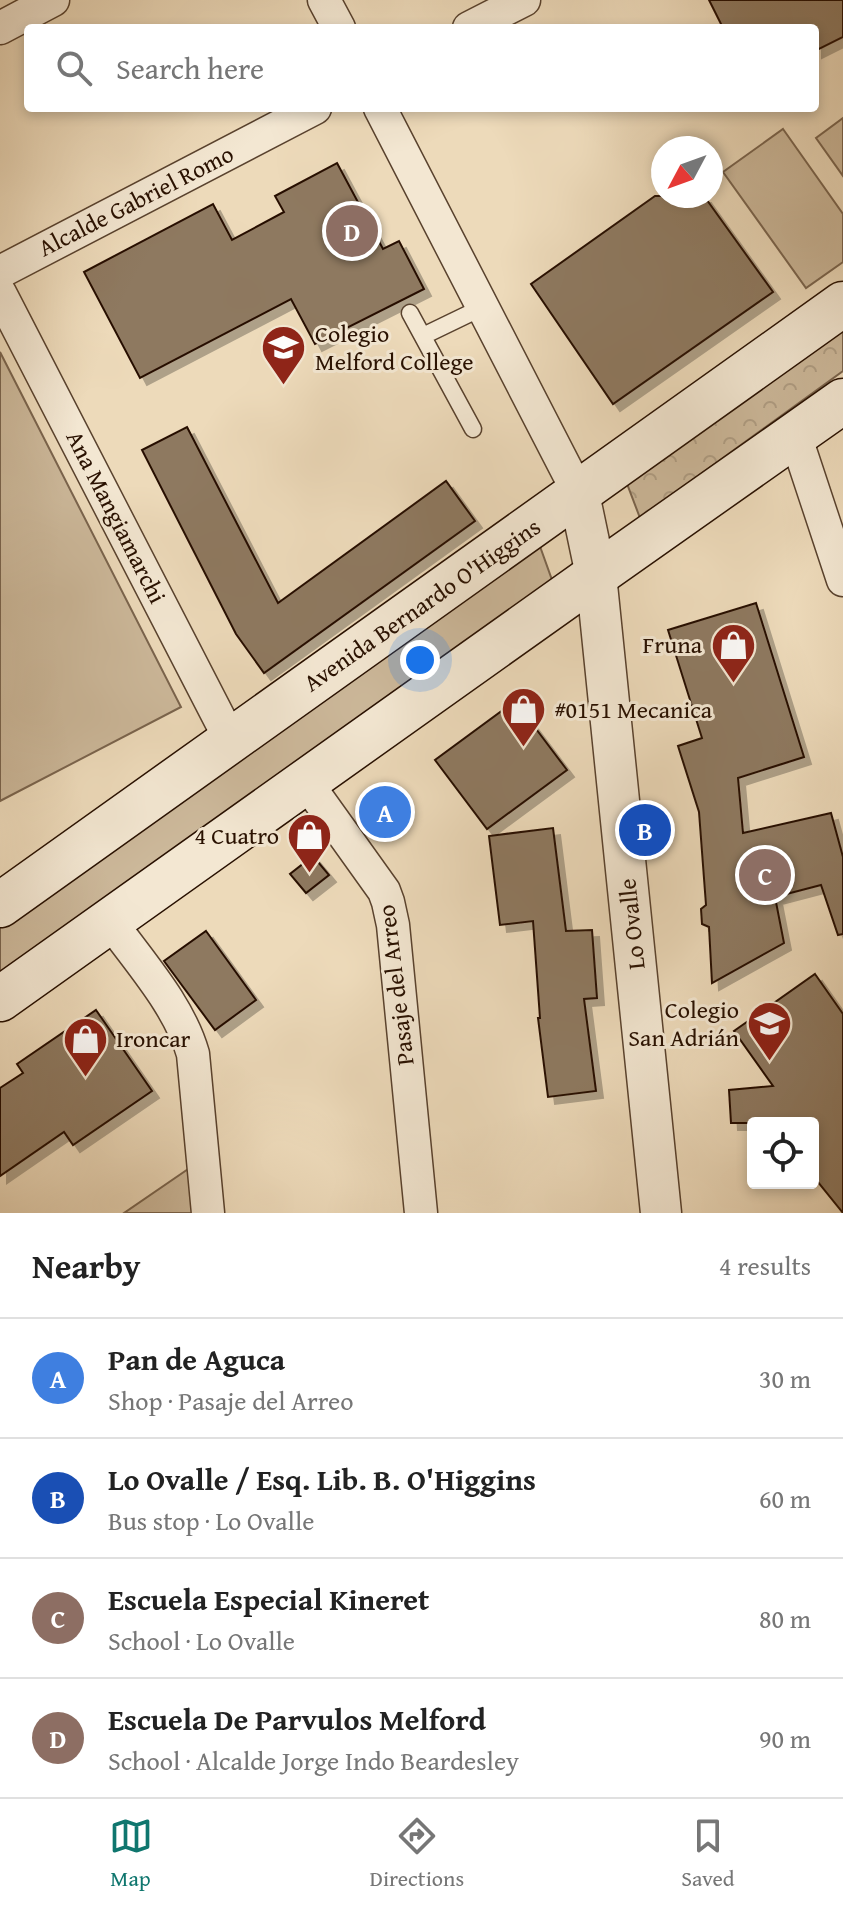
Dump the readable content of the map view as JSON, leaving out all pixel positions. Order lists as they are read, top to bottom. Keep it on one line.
{"streets":{"main road":["Avenida Bernardo O'Higgins"],"street":["Alcalde Gabriel Romo","Ana Mangiamarchi","Lo Ovalle","Pasaje del Arreo"]},"crossings":[["Ana Mangiamarchi","Avenida Bernardo O'Higgins"],["Avenida Bernardo O'Higgins","Lo Ovalle"]],"places":{"school or university":["Colegio Melford College","Colegio San Adrián"],"shop":["Fruna","#0151 Mecanica","4 Cuatro","Ironcar"]},"north":"bottom left","page":{"search":"Search here","pins":["D","A","B","C"],"heading":["Nearby","4 results"],"list":[{"mark":"A","name":"Pan de Aguca","note":"Shop · Pasaje del Arreo","value":"30 m"},{"mark":"B","name":"Lo Ovalle / Esq. Lib. B. O'Higgins","note":"Bus stop · Lo Ovalle","value":"60 m"},{"mark":"C","name":"Escuela Especial Kineret","note":"School · Lo Ovalle","value":"80 m"},{"mark":"D","name":"Escuela De Parvulos Melford","note":"School · Alcalde Jorge Indo Beardesley","value":"90 m"}],"nav":["Map","Directions","Saved"]}}
